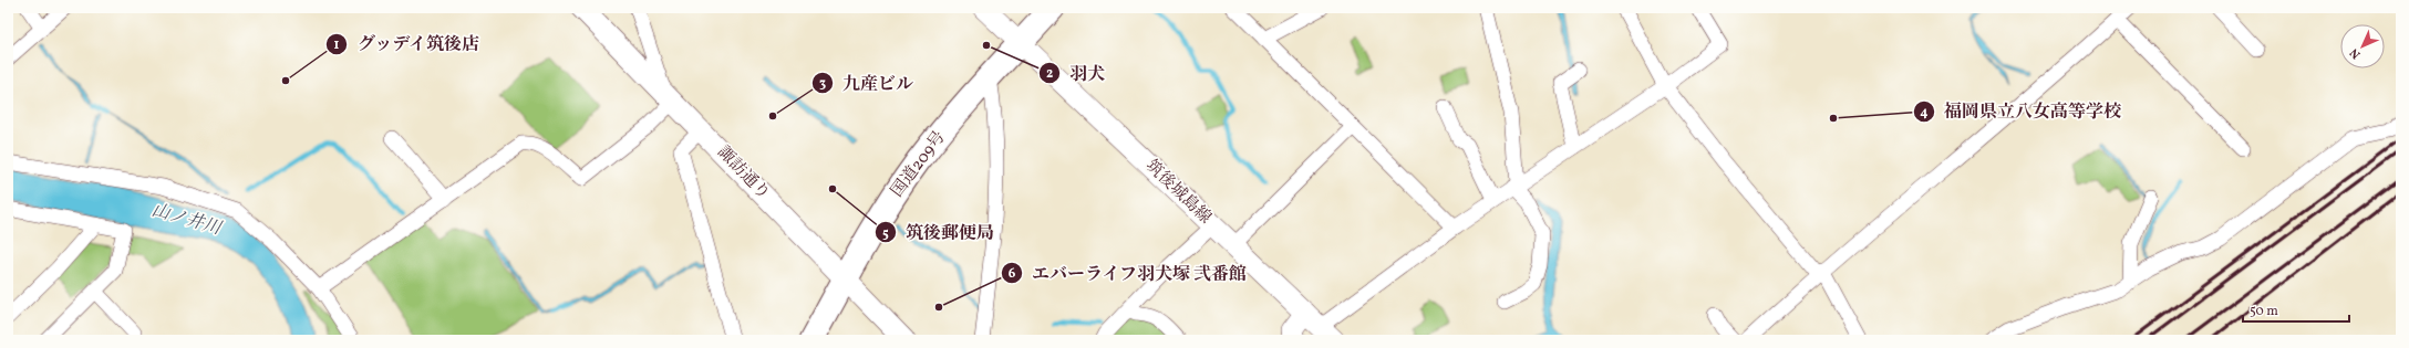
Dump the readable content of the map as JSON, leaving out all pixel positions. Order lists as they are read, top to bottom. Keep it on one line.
{"streets":{"highway":["国道209号"],"street":["諏訪通り","筑後城島線"]},"crossings":[["国道209号","諏訪通り"],["国道209号","筑後城島線"]],"water":["山ノ井川"],"places":["羽犬","グッデイ筑後店","九産ビル","福岡県立八女高等学校","筑後郵便局","エバーライフ羽犬塚 弐番館"],"scale_bar":"50 m","north":"bottom left"}
